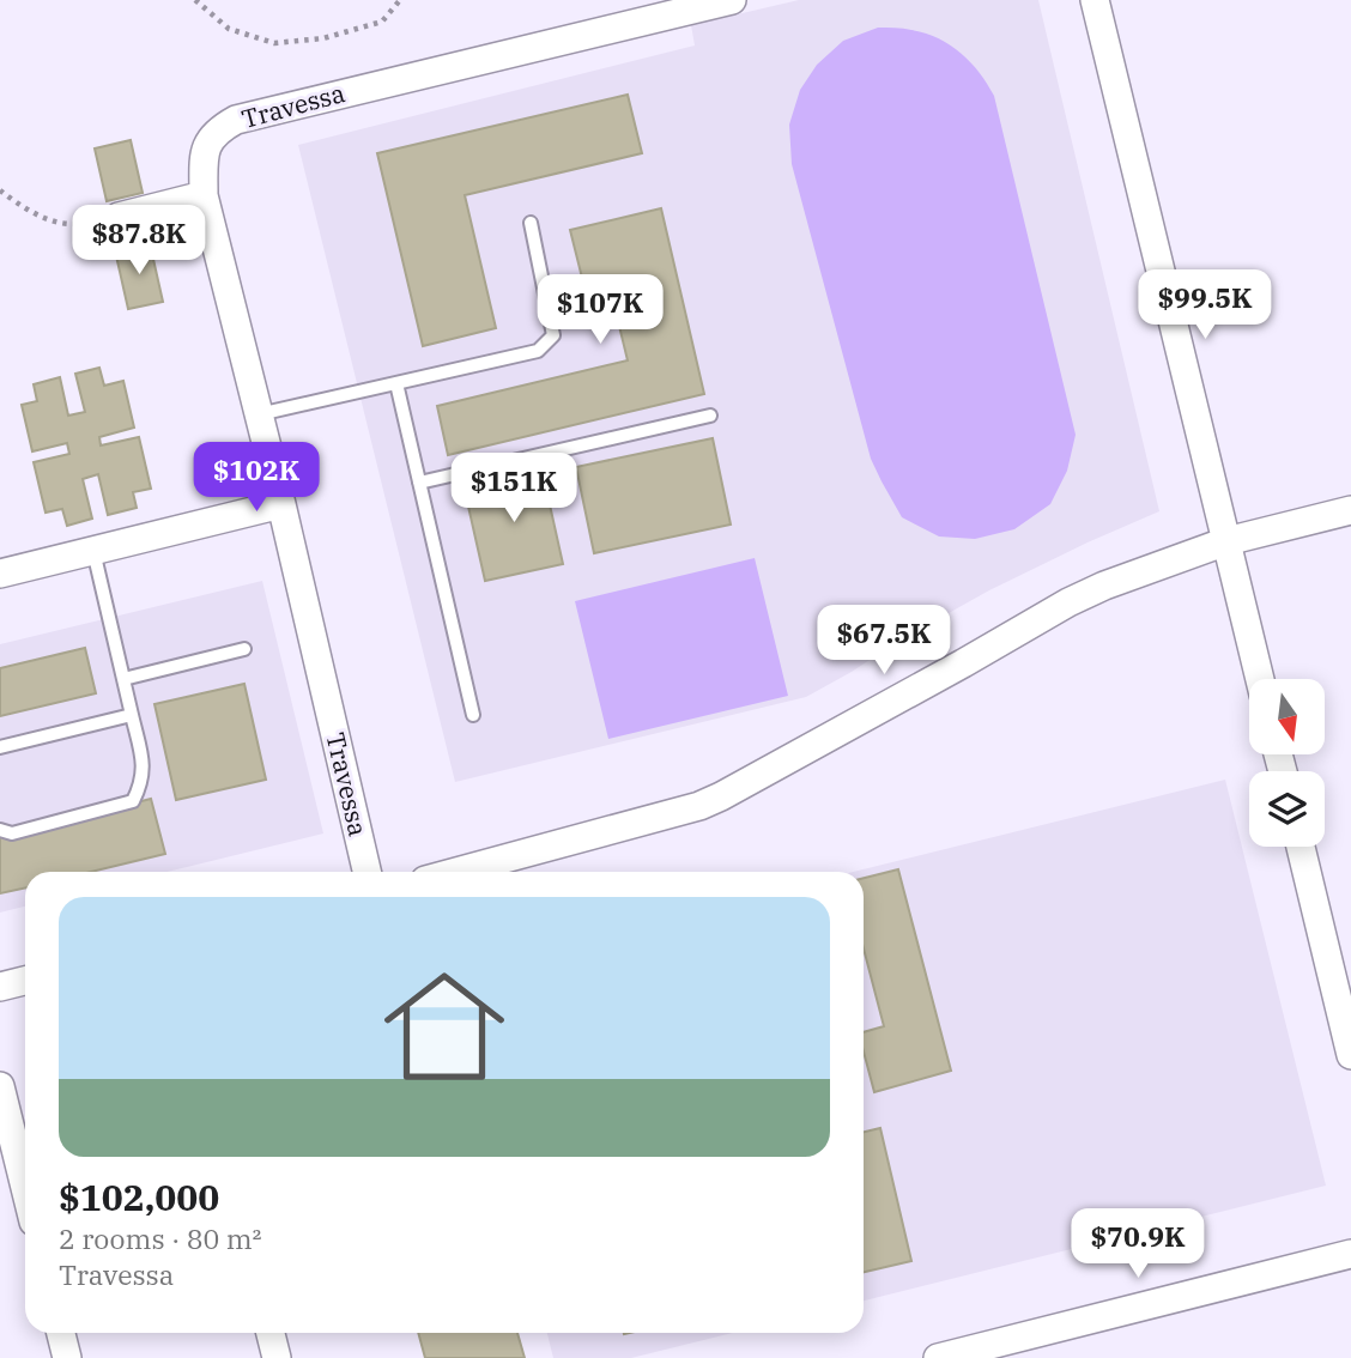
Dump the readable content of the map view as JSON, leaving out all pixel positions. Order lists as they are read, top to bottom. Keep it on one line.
{"streets":{"street":["Travessa"]},"north":"bottom","page":{"price":["$87.8K","$99.5K","$107K","$102K","$151K","$67.5K","$70.9K"],"list":[{"name":"$102,000","note":"2 rooms · 80 m² · Travessa"}]}}
